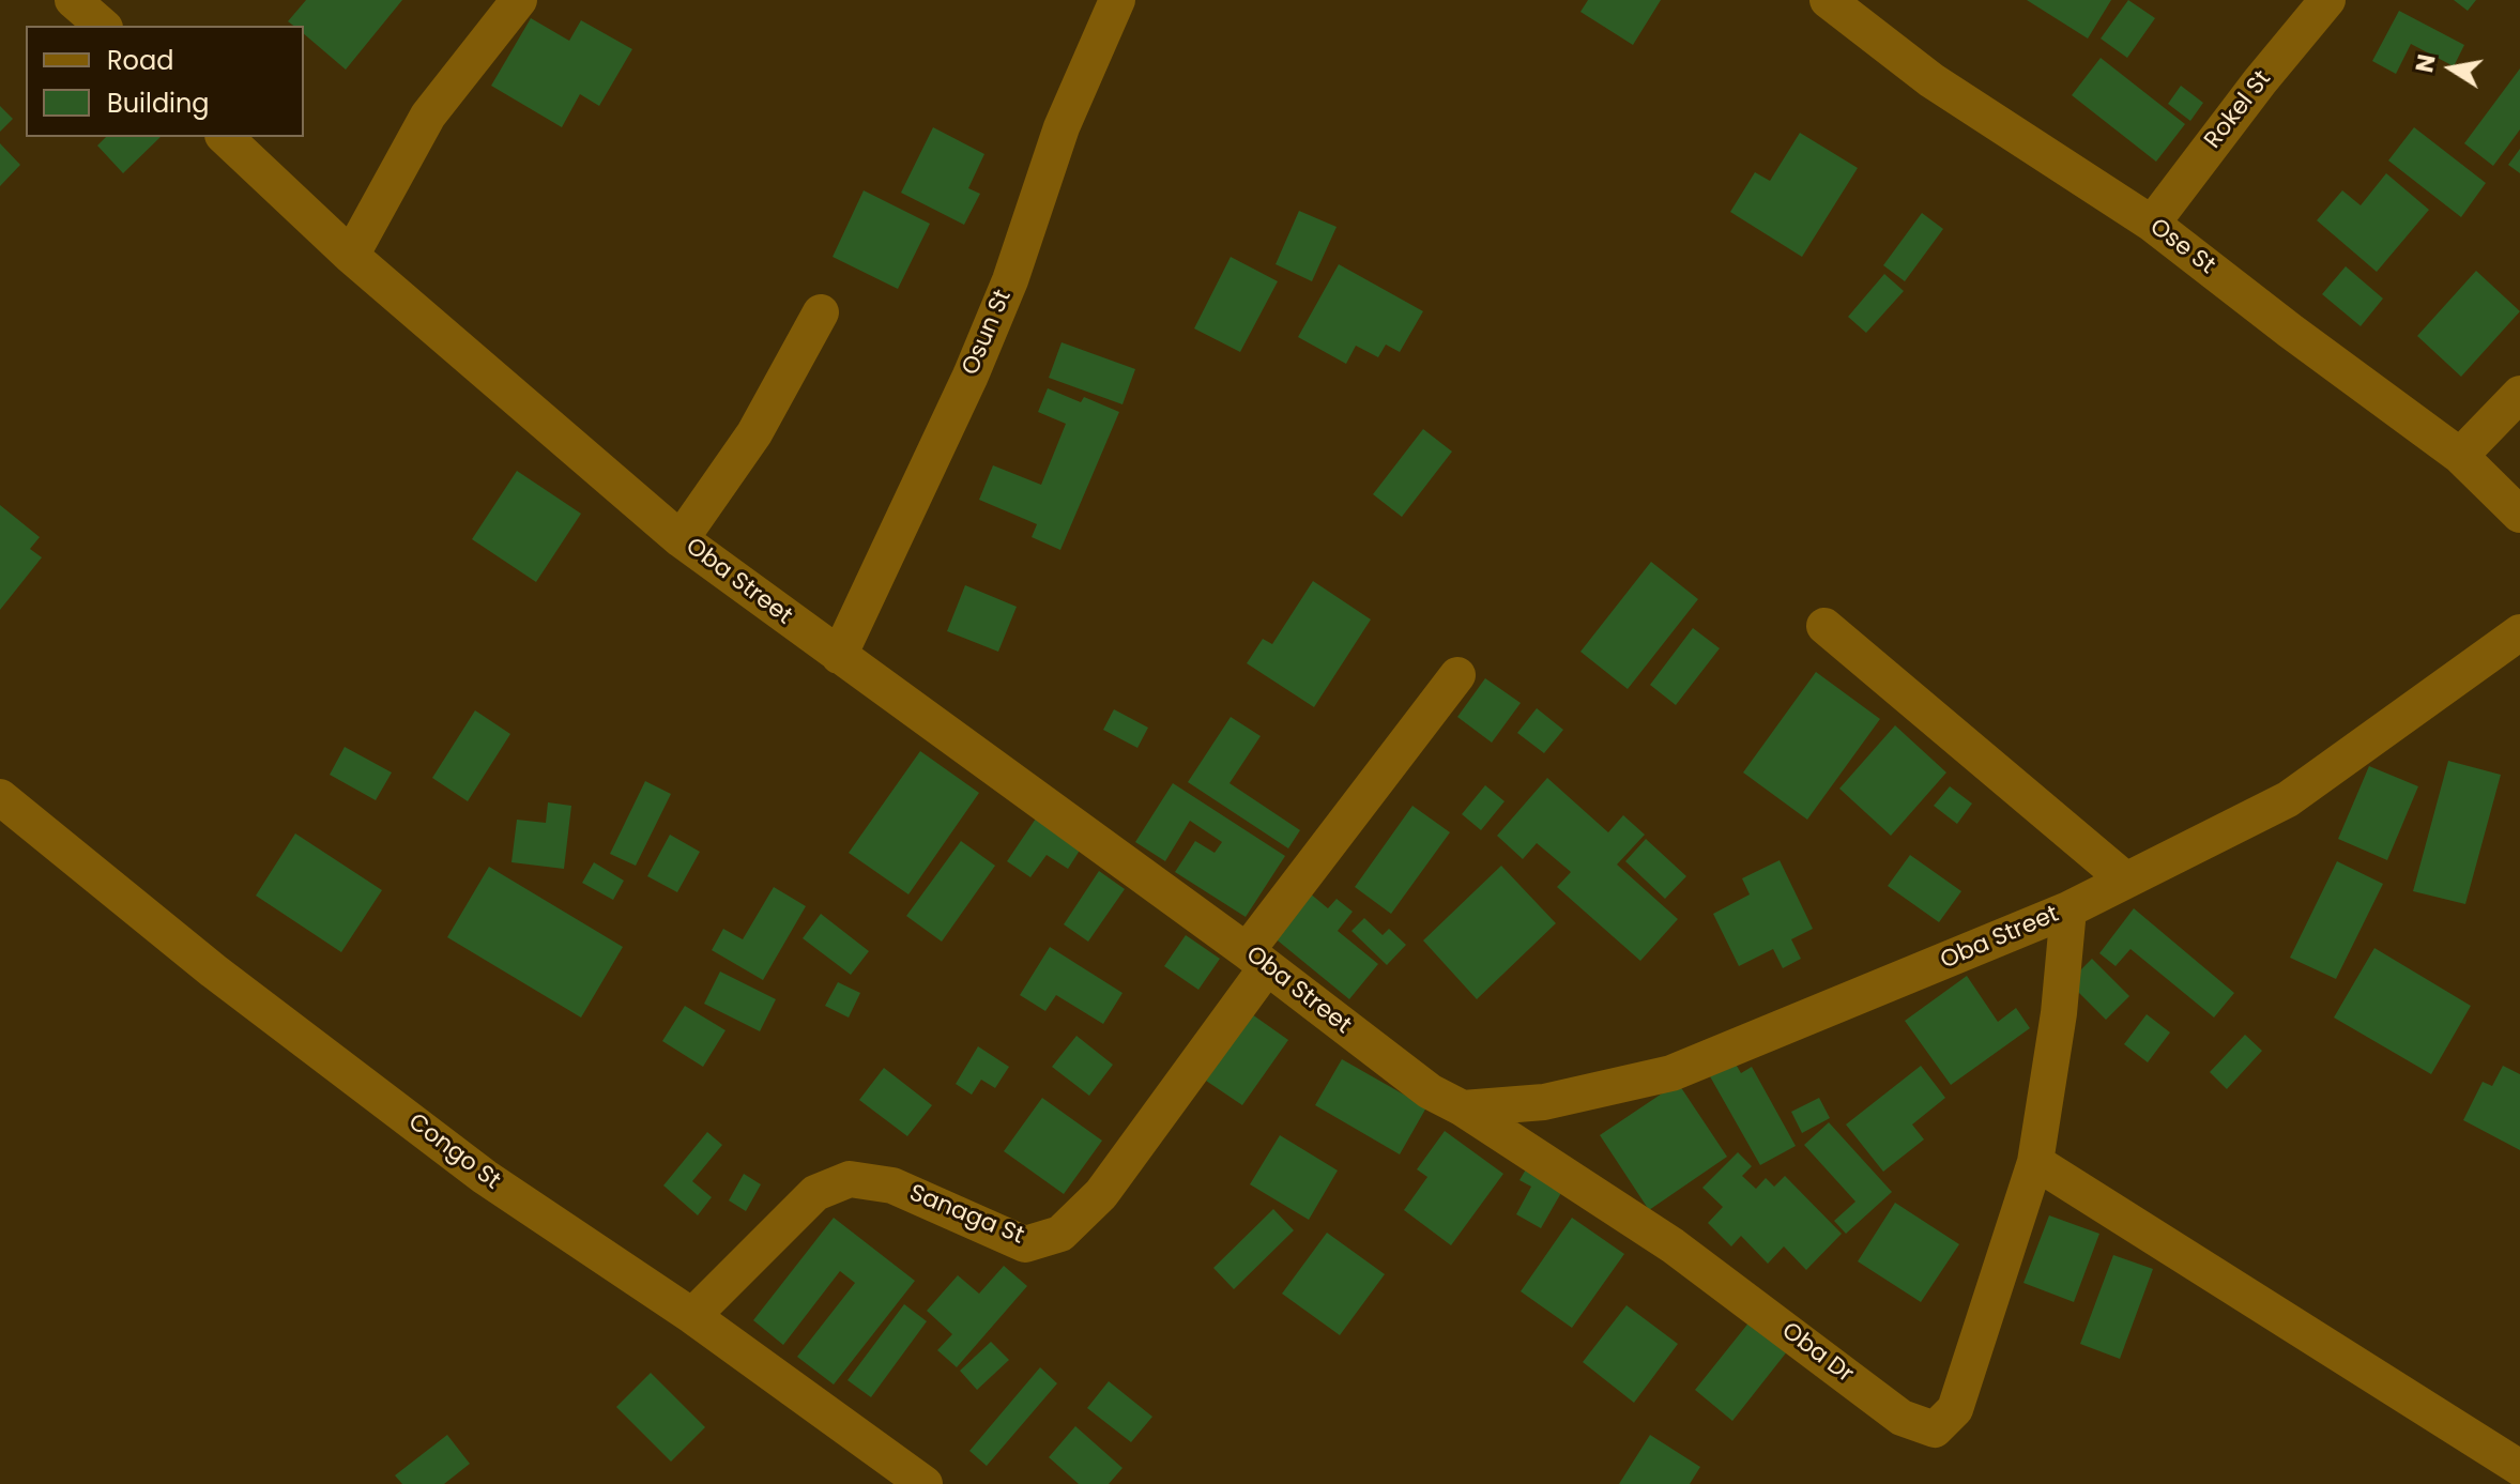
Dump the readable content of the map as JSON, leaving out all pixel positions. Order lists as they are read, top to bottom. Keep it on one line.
{"streets":{"street":["Rokel St","Ose St","Osun St","Oba Street","Congo St","Sanaga St","Oba Dr"]},"crossings":[["Rokel St","Ose St"],["Osun St","Oba Street"],["Oba Street","Sanaga St"],["Oba Street","Oba Dr"],["Congo St","Sanaga St"]],"legend":["Road","Building"],"north":"left"}
